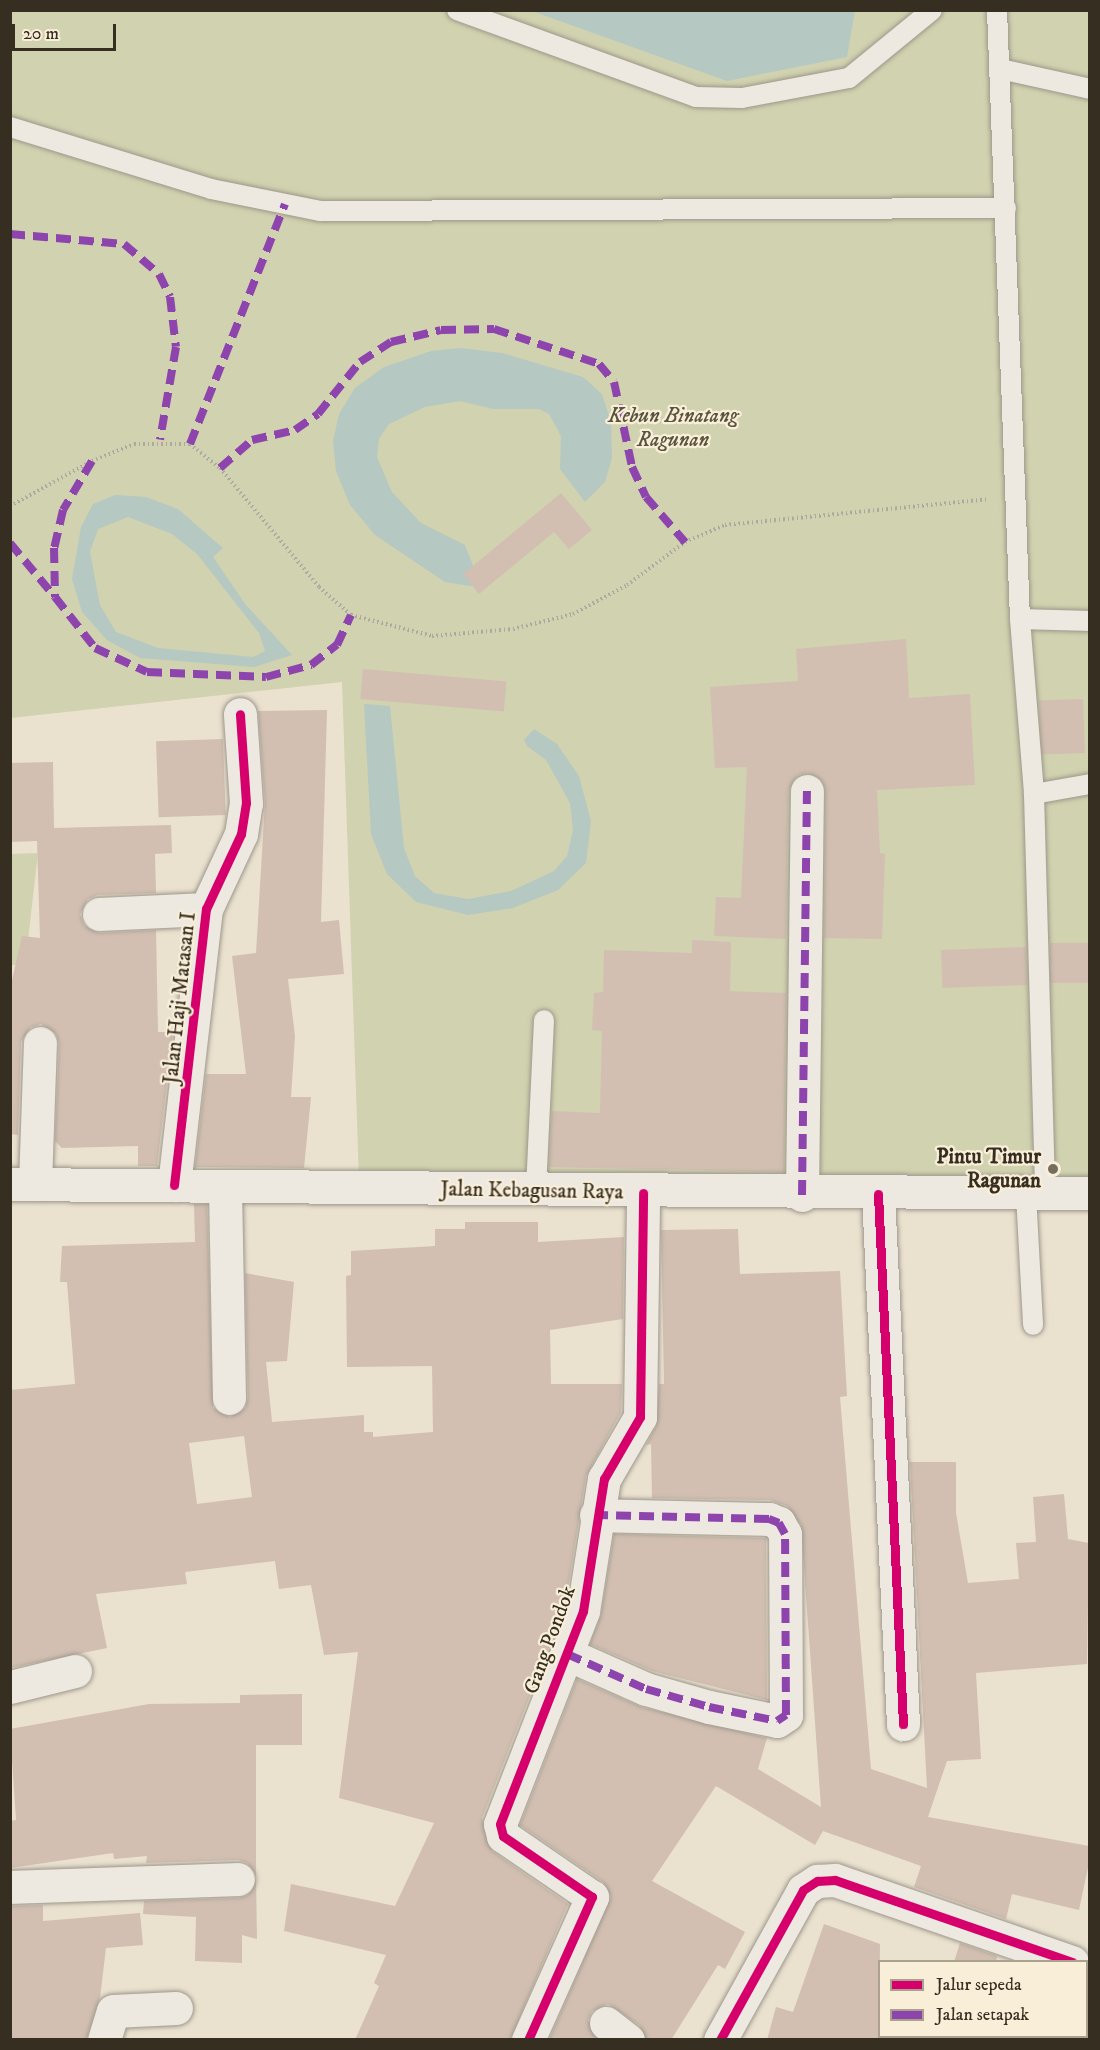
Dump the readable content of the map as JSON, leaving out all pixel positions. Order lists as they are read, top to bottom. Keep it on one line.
{"streets":{"street":["Jalan Haji Matasan I","Jalan Kebagusan Raya","Gang Pondok"]},"crossings":[["Jalan Haji Matasan I","Jalan Kebagusan Raya"],["Jalan Kebagusan Raya","Gang Pondok"]],"parks":["Kebun Binatang Ragunan"],"places":["Pintu Timur Ragunan"],"legend":["Jalur sepeda","Jalan setapak"],"scale_bar":"20 m"}
